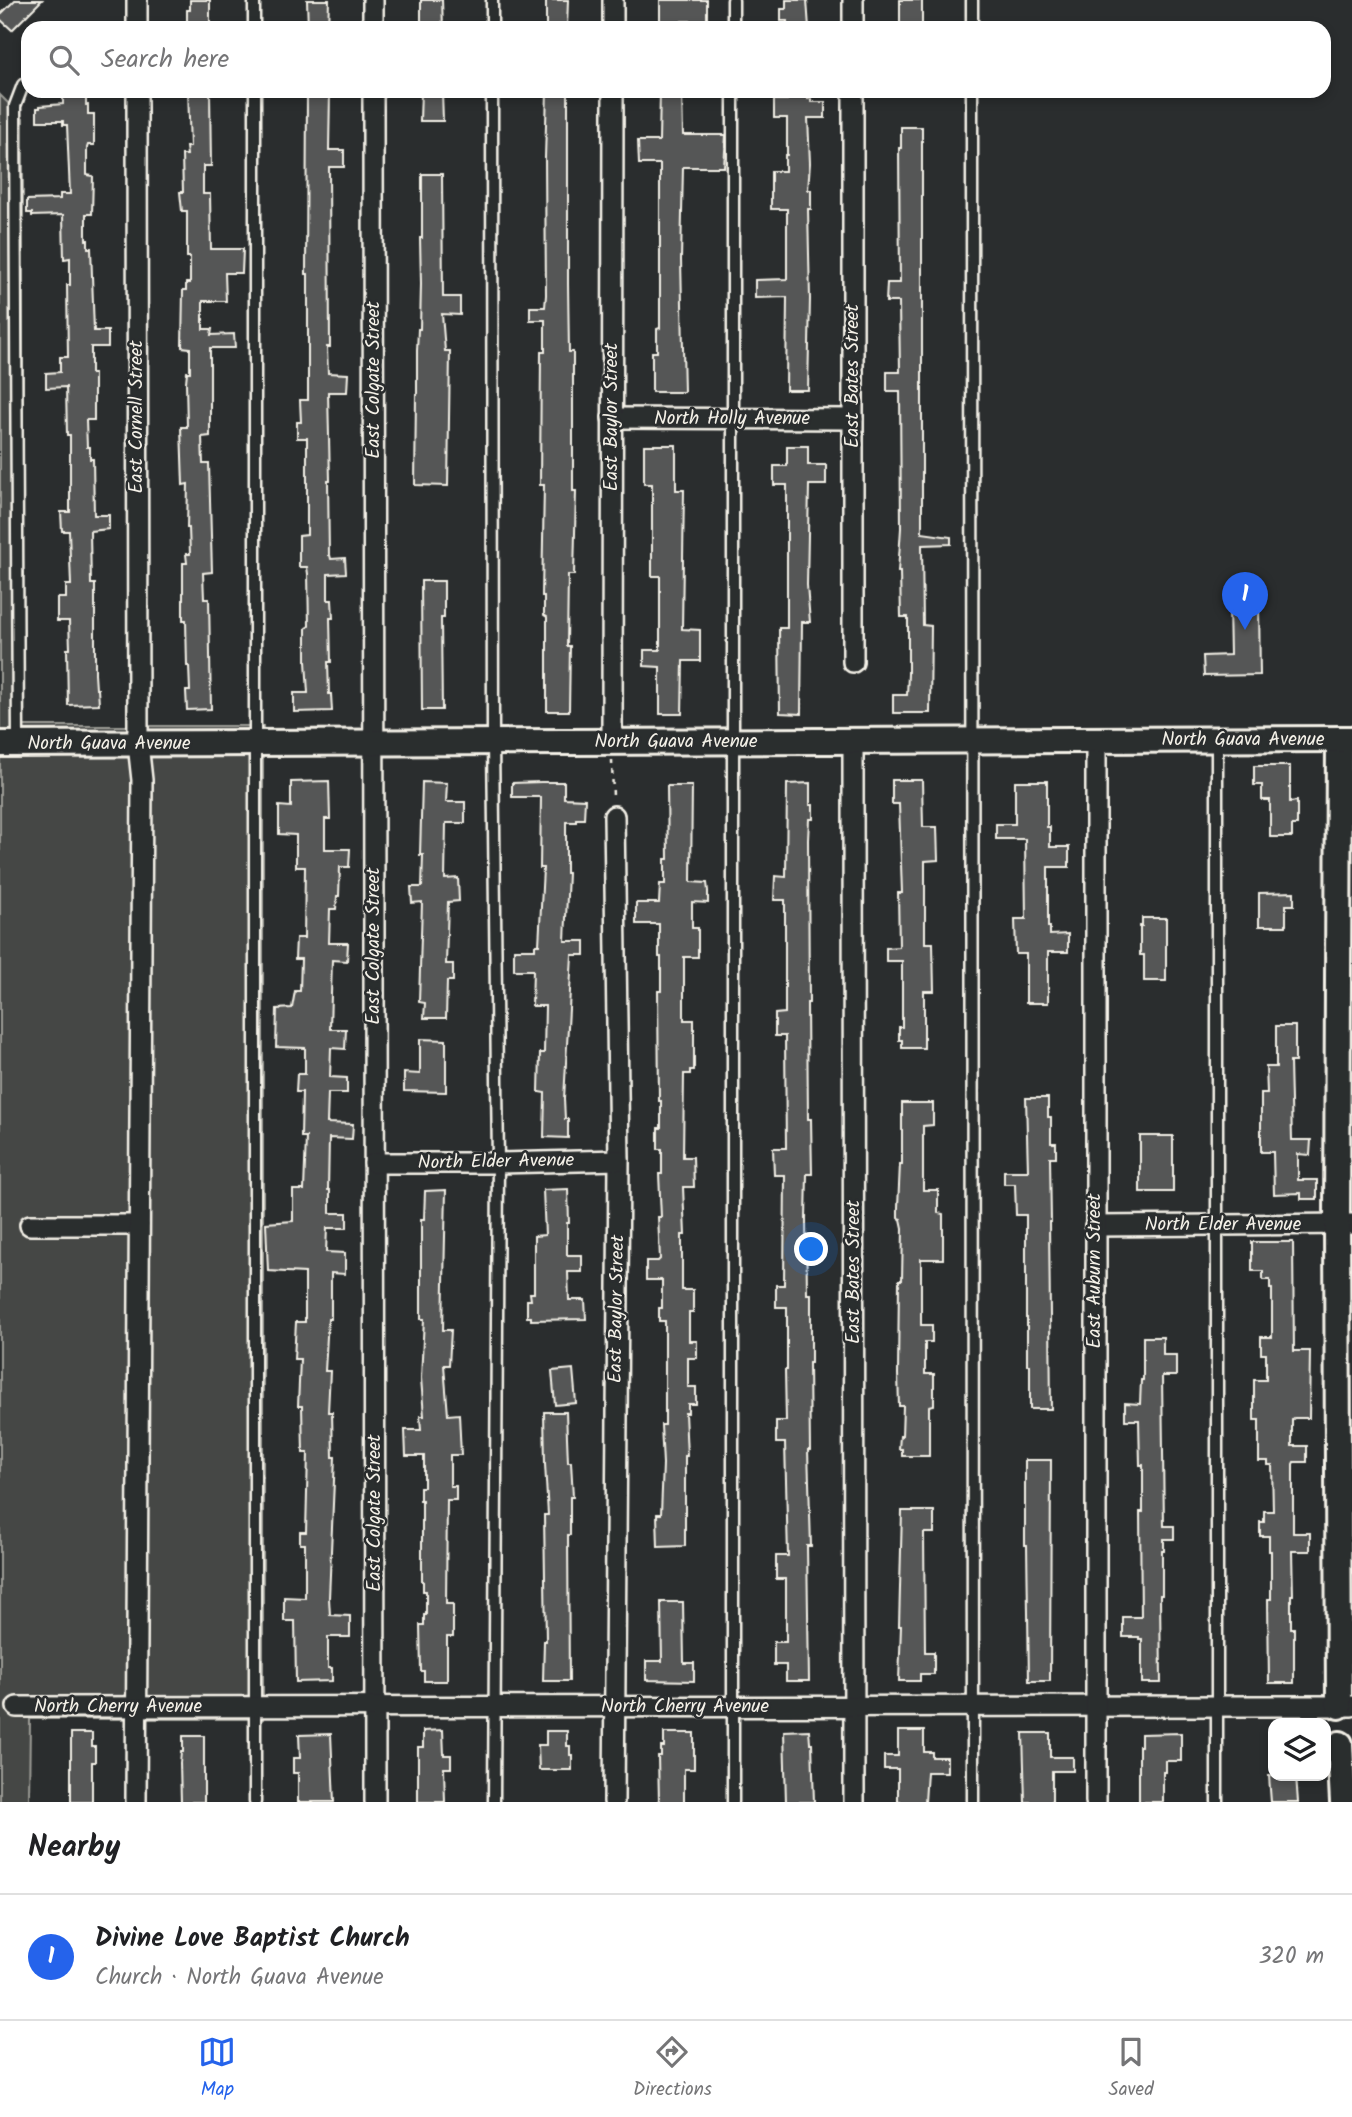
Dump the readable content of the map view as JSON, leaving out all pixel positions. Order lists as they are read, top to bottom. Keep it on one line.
{"streets":{"street":["East Bates Street","East Colgate Street","East Cornell Street","East Baylor Street","North Holly Avenue","North Guava Avenue","North Elder Avenue","East Auburn Street","North Cherry Avenue"]},"crossings":[["East Bates Street","North Holly Avenue"],["East Bates Street","North Guava Avenue"],["East Bates Street","North Cherry Avenue"],["East Colgate Street","North Guava Avenue"],["East Colgate Street","North Elder Avenue"],["East Colgate Street","North Cherry Avenue"],["East Cornell Street","North Guava Avenue"],["East Cornell Street","North Cherry Avenue"],["East Baylor Street","North Holly Avenue"],["East Baylor Street","North Guava Avenue"],["East Baylor Street","North Elder Avenue"],["East Baylor Street","North Cherry Avenue"],["North Guava Avenue","East Auburn Street"],["North Elder Avenue","East Auburn Street"],["East Auburn Street","North Cherry Avenue"]],"page":{"search":"Search here","pins":"1","heading":"Nearby","list":[{"mark":"1","name":"Divine Love Baptist Church","note":"Church · North Guava Avenue","value":"320 m"}],"nav":["Map","Directions","Saved"]}}
